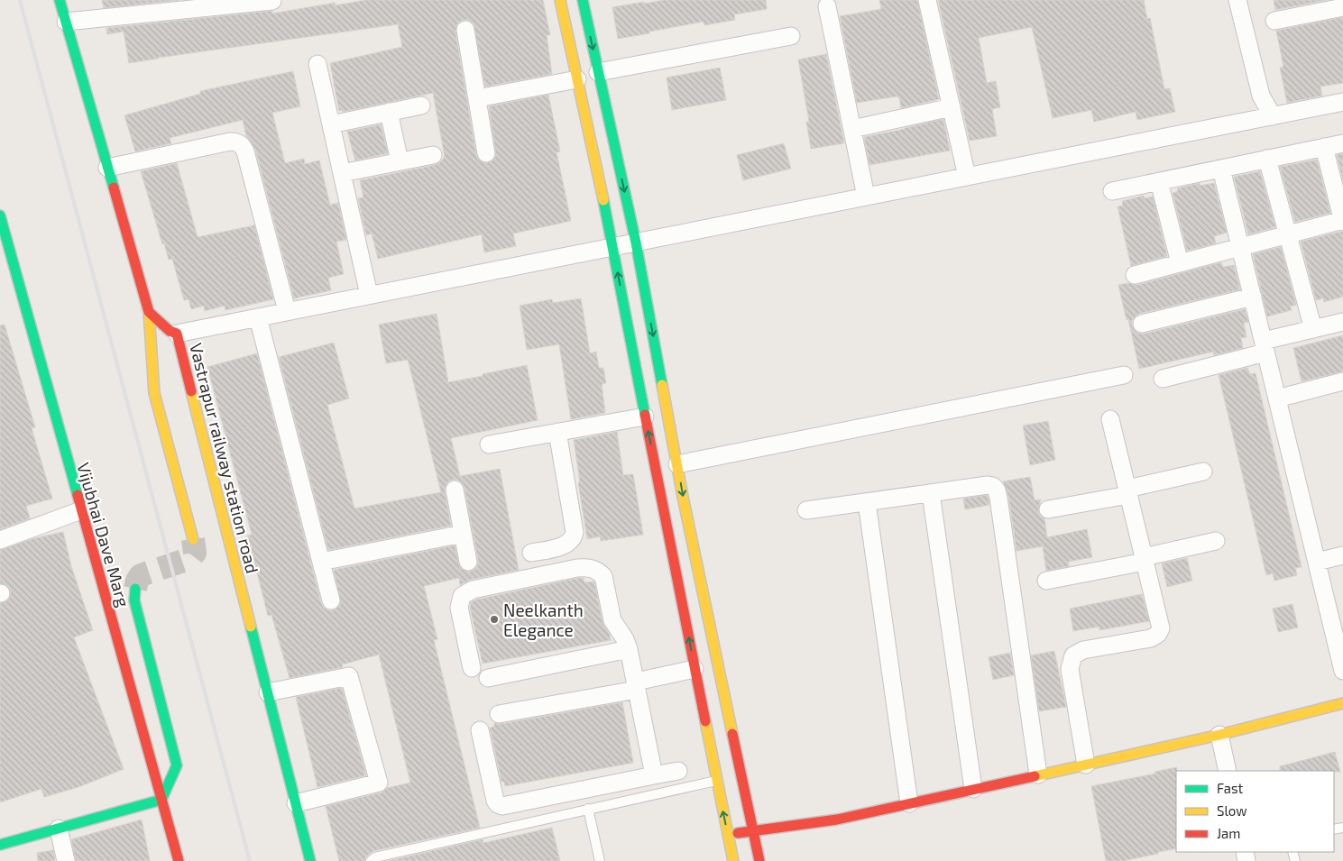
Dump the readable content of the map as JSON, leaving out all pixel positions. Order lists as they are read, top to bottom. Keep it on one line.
{"streets":{"street":["Vastrapur railway station road","Vijubhai Dave Marg"]},"places":["Neelkanth Elegance"],"legend":["Fast","Slow","Jam"]}
